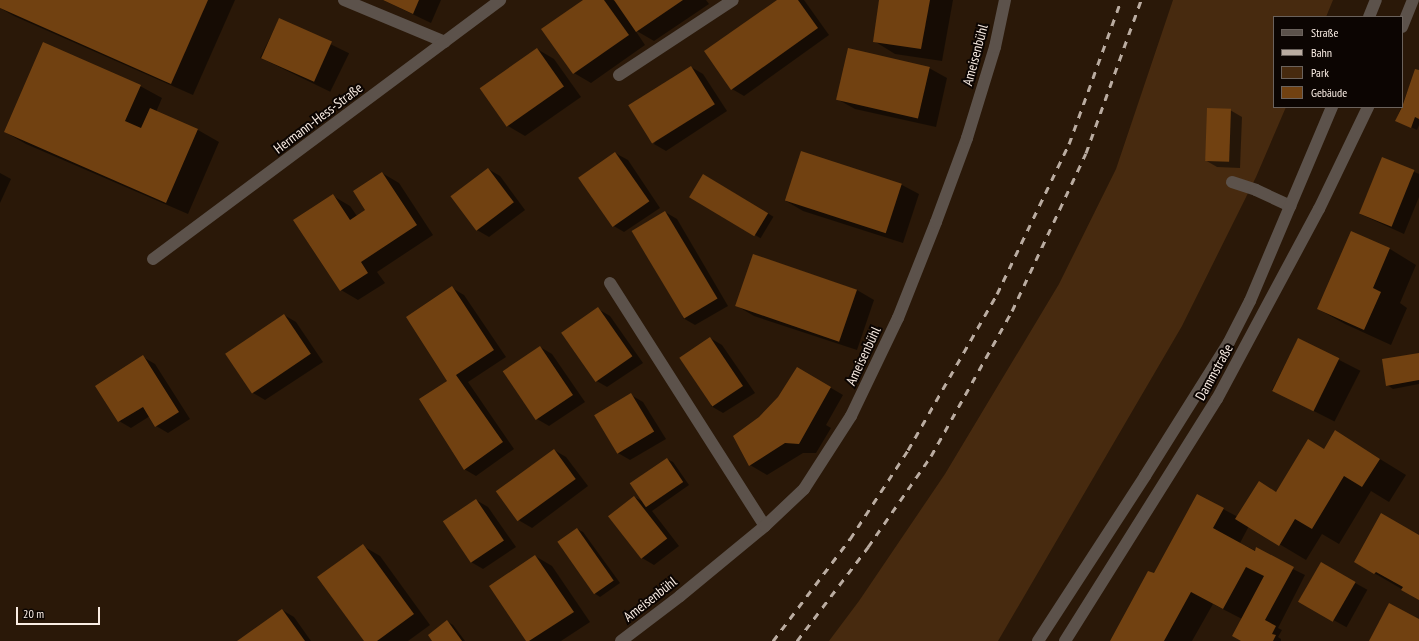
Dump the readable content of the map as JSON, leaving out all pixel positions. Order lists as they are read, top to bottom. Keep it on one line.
{"streets":{"street":["Ameisenbühl","Hermann-Hess-Straße","Dammstraße"]},"legend":["Straße","Bahn","Park","Gebäude"],"scale_bar":"20 m"}
